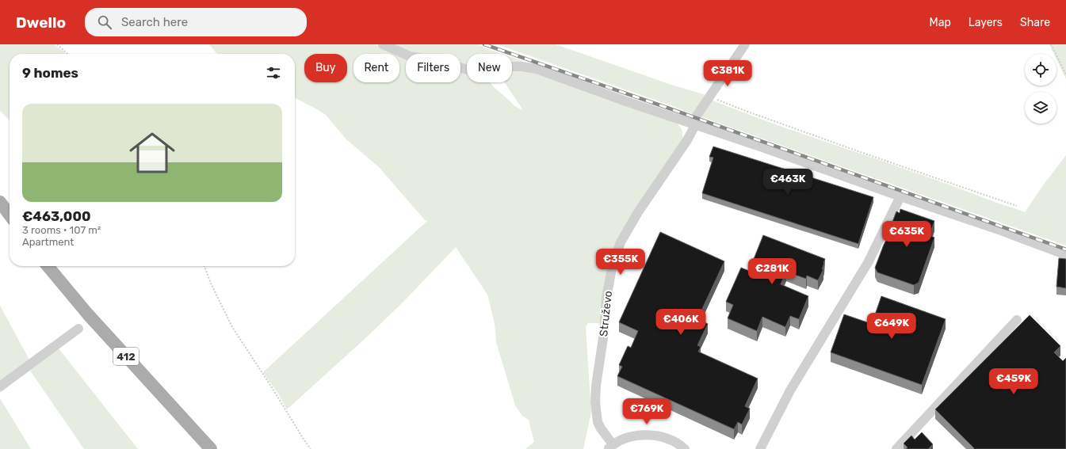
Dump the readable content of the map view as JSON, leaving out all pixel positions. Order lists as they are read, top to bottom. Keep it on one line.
{"streets":{"main road":["412"],"street":["Struževo"]},"page":{"header":"Dwello","search":"Search here","nav":["Map","Layers","Share"],"chip":["Buy","Rent","Filters","New"],"heading":"9 homes","price":["€381K","€463K","€635K","€355K","€281K","€406K","€649K","€459K","€769K"],"list":[{"name":"€463,000","note":"3 rooms · 107 m² · Apartment"}]}}
